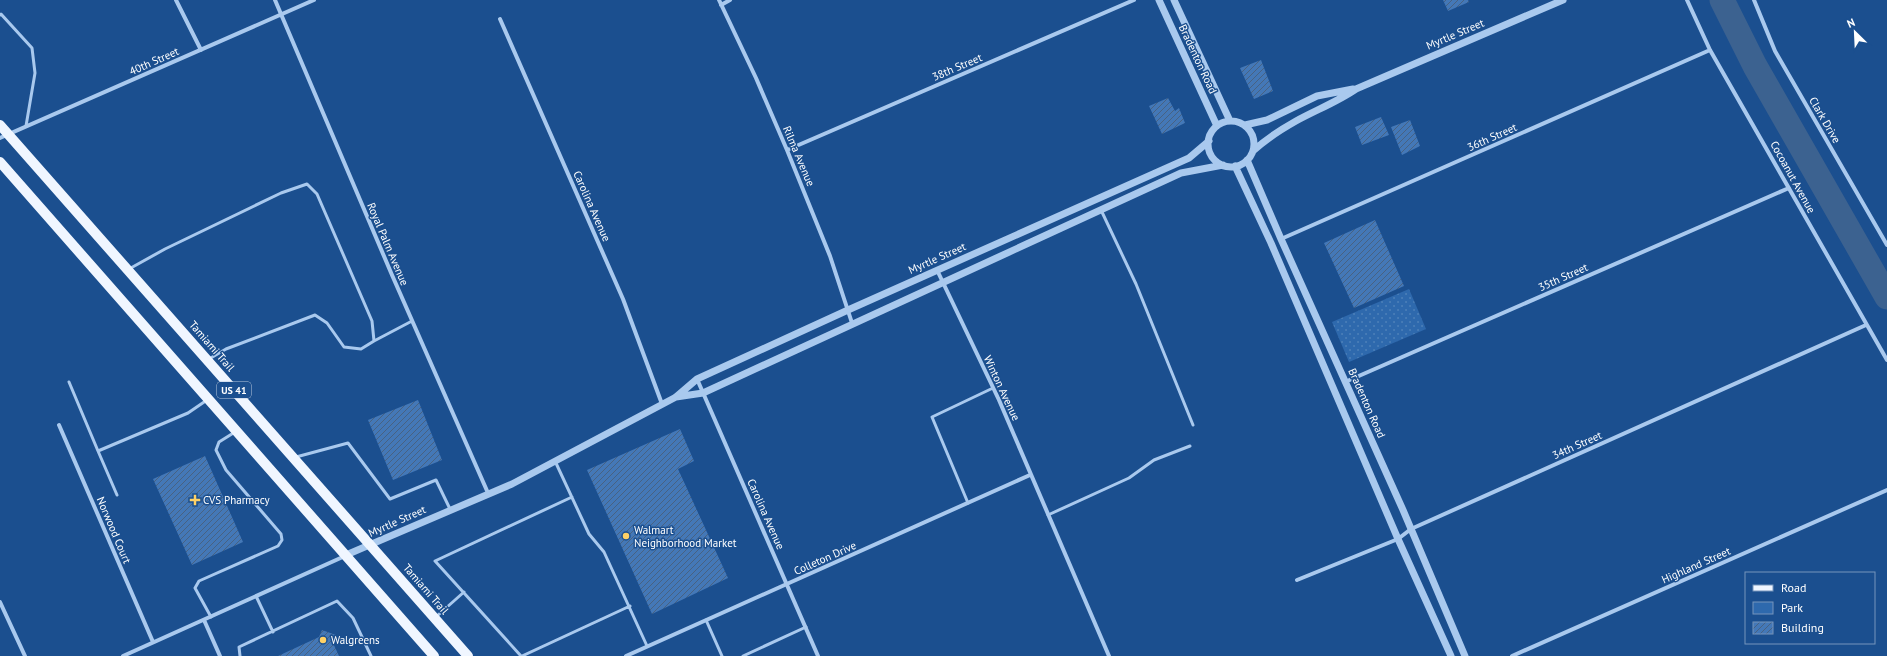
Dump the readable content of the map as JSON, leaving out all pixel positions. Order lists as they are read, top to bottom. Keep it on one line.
{"streets":{"main road":["Tamiami Trail","US 41"],"street":["Myrtle Street","Bradenton Road","40th Street","38th Street","Clark Drive","36th Street","Rilma Avenue","Cocoanut Avenue","Carolina Avenue","Royal Palm Avenue","35th Street","Winton Avenue","34th Street","Norwood Court","Colleton Drive","Highland Street"]},"crossings":[["Myrtle Street","Bradenton Road"],["Myrtle Street","Rilma Avenue"],["Myrtle Street","Carolina Avenue"],["Myrtle Street","Royal Palm Avenue"],["Myrtle Street","Tamiami Trail"],["Myrtle Street","Winton Avenue"],["Myrtle Street","US 41"],["Myrtle Street","Norwood Court"],["Bradenton Road","36th Street"],["Bradenton Road","35th Street"],["Bradenton Road","34th Street"],["40th Street","Royal Palm Avenue"],["40th Street","Tamiami Trail"],["38th Street","Rilma Avenue"],["36th Street","Cocoanut Avenue"],["Cocoanut Avenue","35th Street"],["Cocoanut Avenue","34th Street"],["Carolina Avenue","Colleton Drive"],["Winton Avenue","Colleton Drive"]],"places":{"health":["CVS Pharmacy"],"other":["Walmart Neighborhood Market","Walgreens"]},"legend":["Road","Park","Building"],"north":"top left"}
